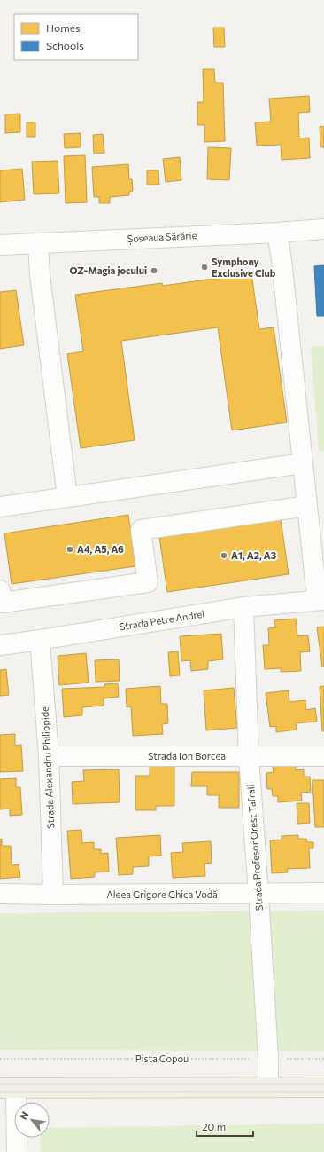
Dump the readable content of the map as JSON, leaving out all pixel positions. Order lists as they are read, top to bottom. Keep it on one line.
{"streets":{"street":["Șoseaua Sărărie","Strada Petre Andrei","Strada Ion Borcea","Strada Alexandru Philippide","Strada Profesor Orest Tafrali","Aleea Grigore Ghica Vodă"],"path":["Pista Copou"]},"crossings":[["Strada Petre Andrei","Strada Alexandru Philippide"],["Strada Petre Andrei","Strada Profesor Orest Tafrali"],["Strada Ion Borcea","Strada Alexandru Philippide"],["Strada Ion Borcea","Strada Profesor Orest Tafrali"],["Strada Alexandru Philippide","Aleea Grigore Ghica Vodă"],["Strada Profesor Orest Tafrali","Aleea Grigore Ghica Vodă"],["Strada Profesor Orest Tafrali","Pista Copou"]],"places":["Symphony Exclusive Club","OZ-Magia jocului","A4, A5, A6","A1, A2, A3"],"legend":["Homes","Schools"],"scale_bar":"20 m","north":"top left"}
